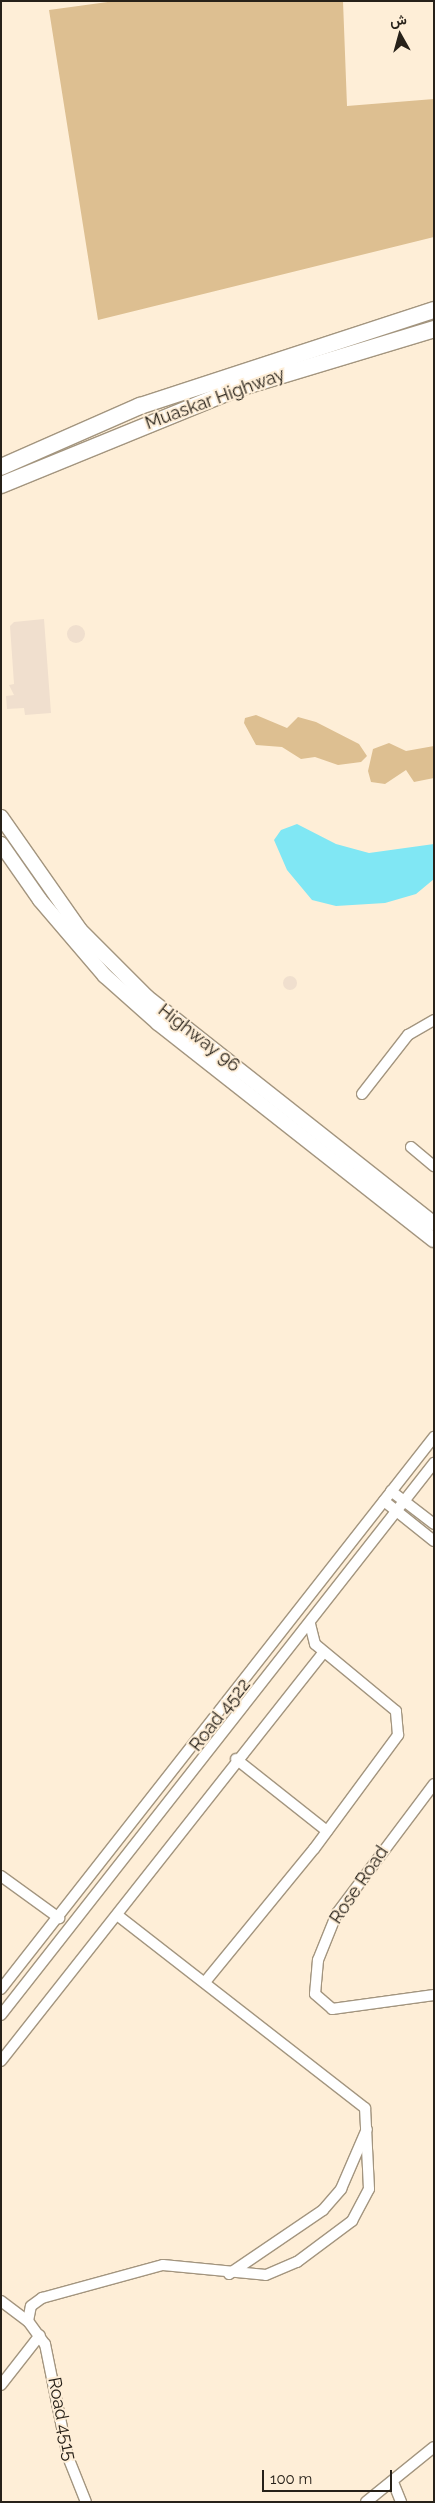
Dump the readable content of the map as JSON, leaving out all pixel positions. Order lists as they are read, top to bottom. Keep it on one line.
{"streets":{"main road":["Muaskar Highway"],"street":["Highway 96","Road 4522","Rose Road","Road 4515"]},"scale_bar":"100 m","north":"top"}
